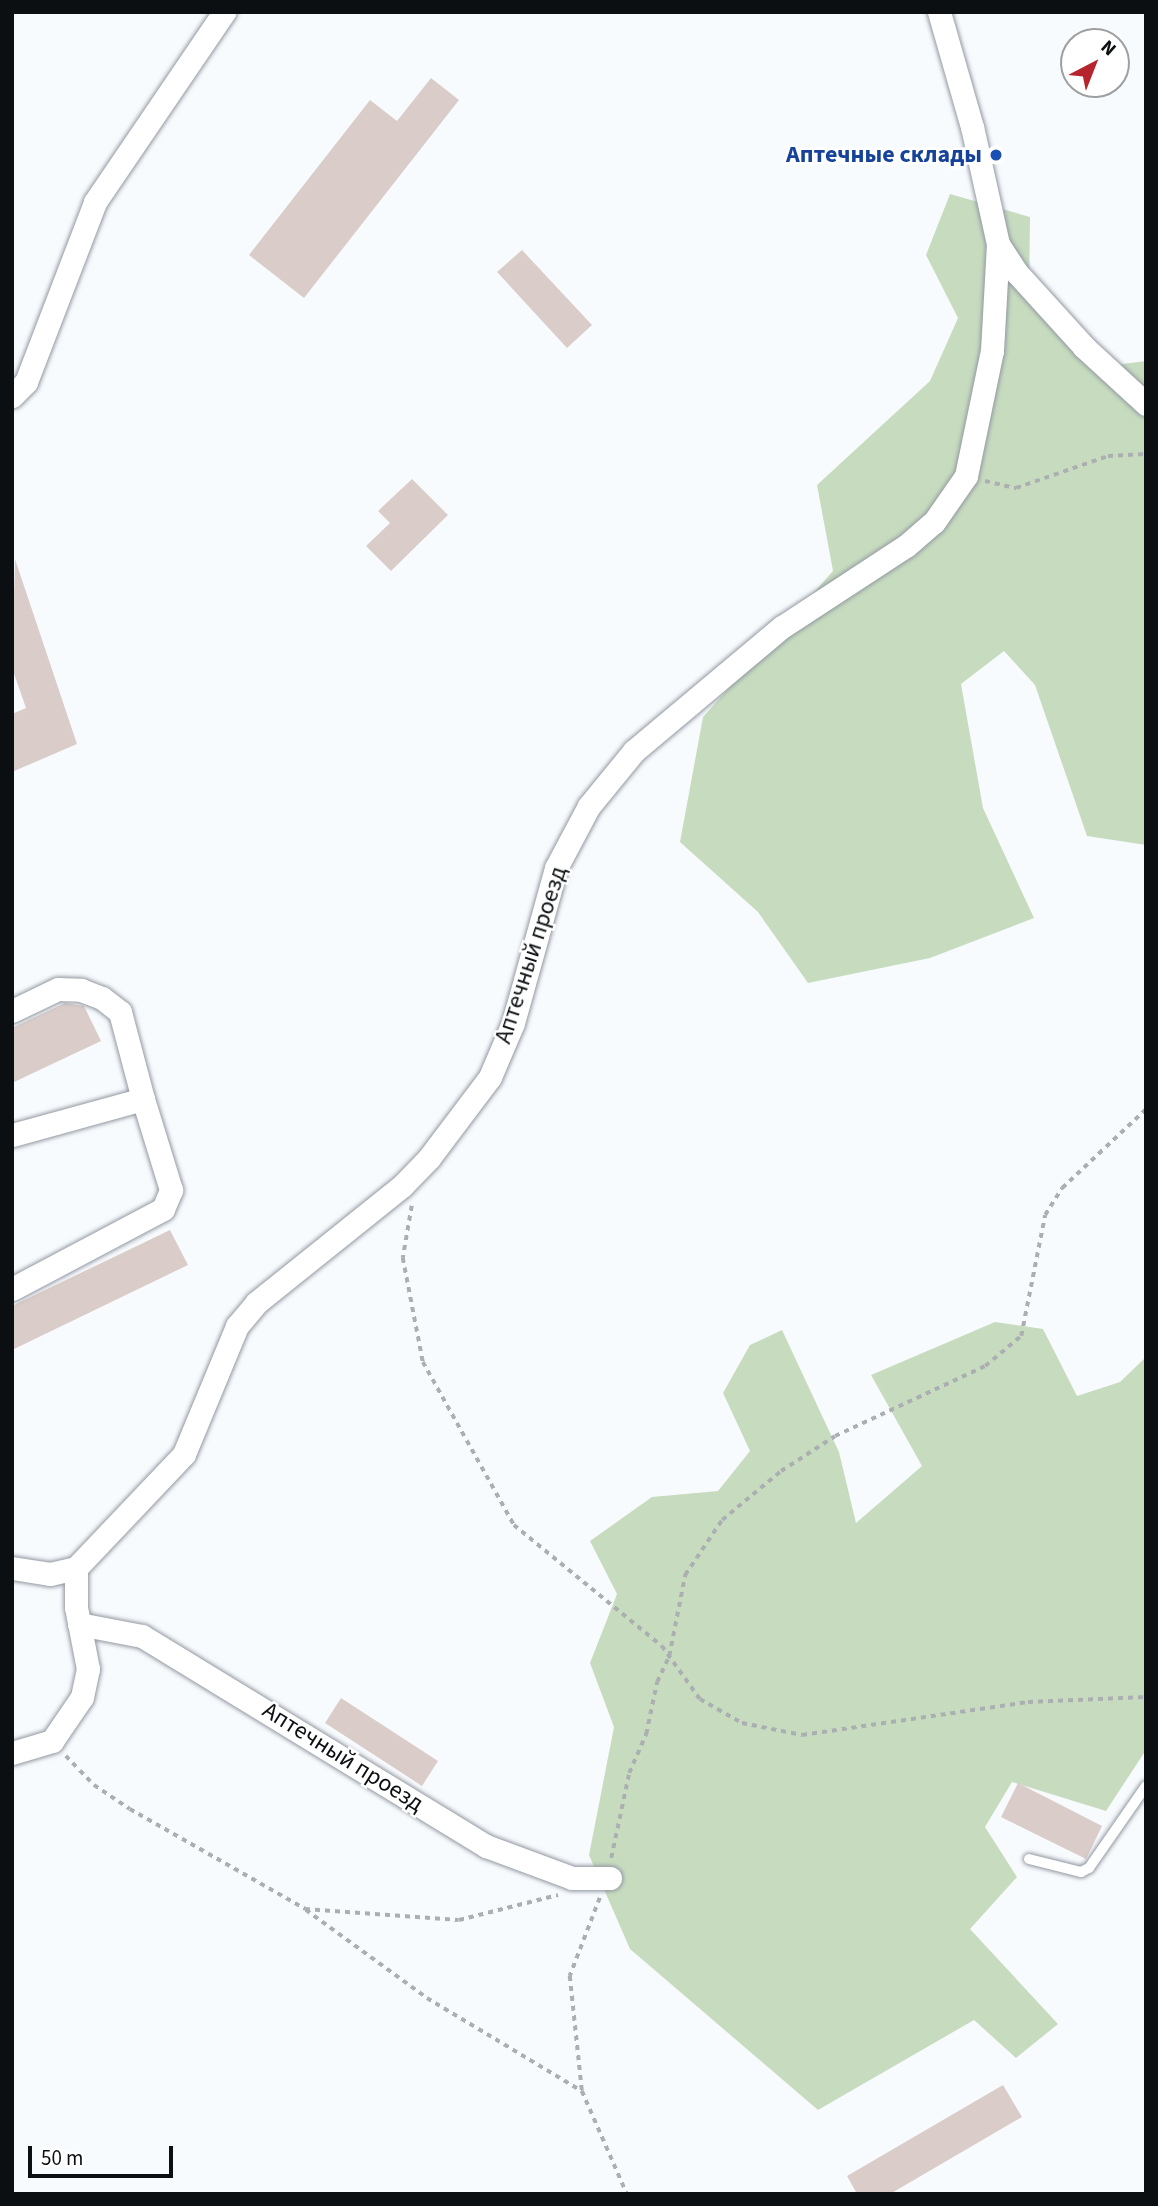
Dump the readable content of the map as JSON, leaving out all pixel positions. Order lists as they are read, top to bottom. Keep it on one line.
{"streets":{"street":["Аптечный проезд"]},"places":["Аптечные склады"],"scale_bar":"50 m","north":"top right"}
